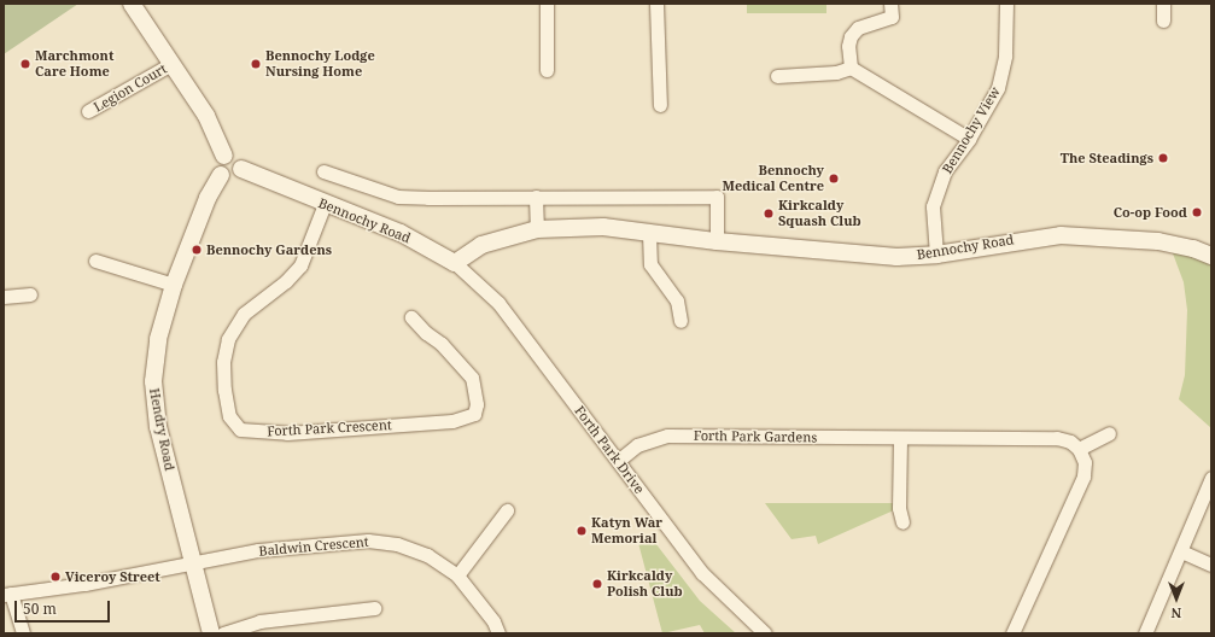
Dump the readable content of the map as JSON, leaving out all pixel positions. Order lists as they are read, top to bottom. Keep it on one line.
{"streets":{"street":["Legion Court","Bennochy View","Bennochy Road","Forth Park Crescent","Hendry Road","Forth Park Gardens","Forth Park Drive","Baldwin Crescent"]},"crossings":[["Bennochy View","Bennochy Road"],["Bennochy Road","Forth Park Crescent"],["Bennochy Road","Hendry Road"],["Bennochy Road","Forth Park Drive"],["Hendry Road","Baldwin Crescent"],["Forth Park Gardens","Forth Park Drive"]],"places":["Marchmont Care Home","Bennochy Lodge Nursing Home","The Steadings","Bennochy Medical Centre","Co-op Food","Kirkcaldy Squash Club","Bennochy Gardens","Katyn War Memorial","Viceroy Street","Kirkcaldy Polish Club"],"scale_bar":"50 m","north":"bottom"}
